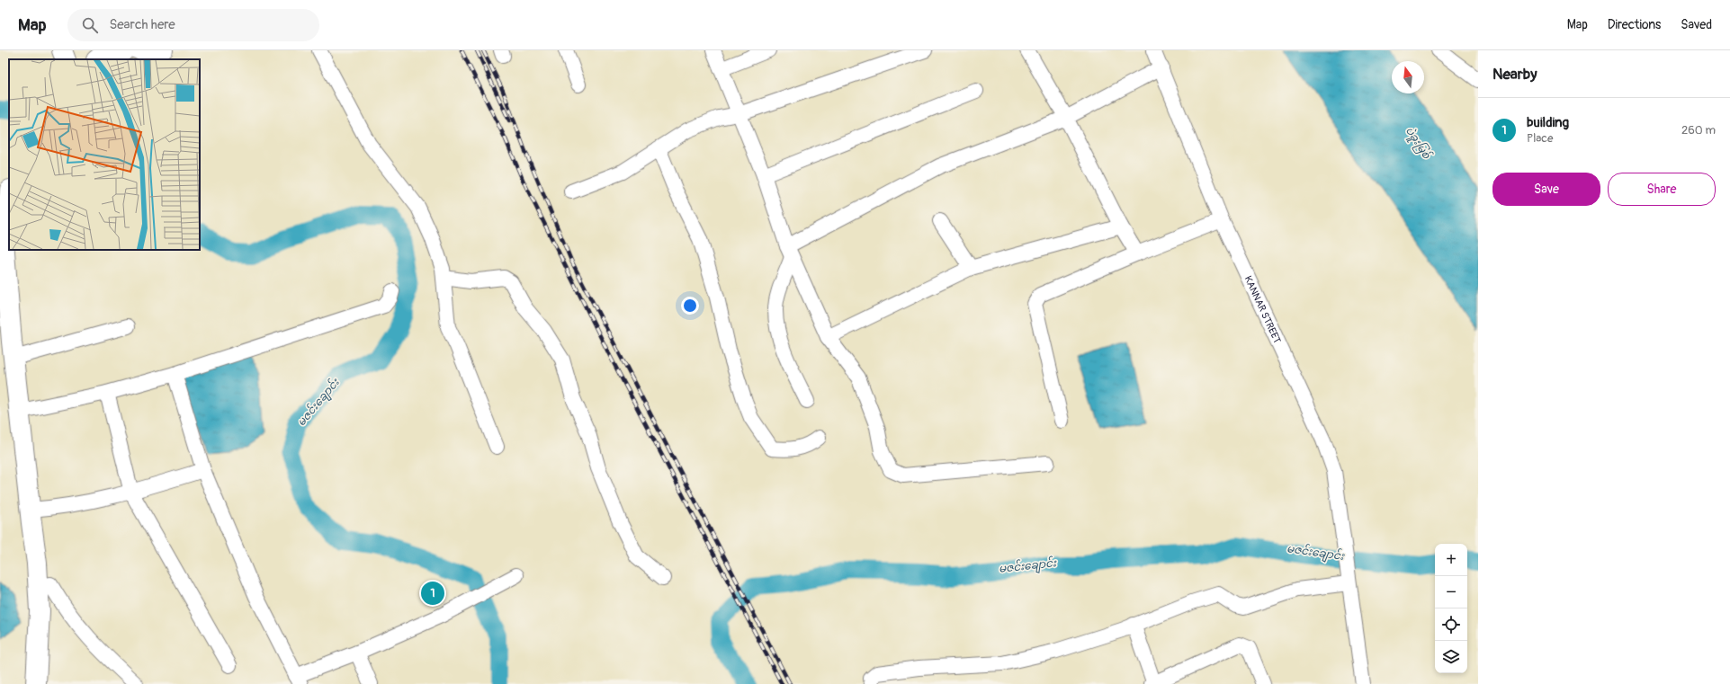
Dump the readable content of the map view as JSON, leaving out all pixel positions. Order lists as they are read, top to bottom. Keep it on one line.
{"streets":{"street":["KANNAR STREET"]},"water":["ပဲခူးမြစ်","မဇင်းချောင်း"],"north":"top","page":{"header":"Map","search":"Search here","nav":["Map","Directions","Saved"],"heading":"Nearby","list":[{"mark":"1","name":"building","note":"Place","value":"260 m"}],"buttons":["Save","Share"],"map_buttons":["+","−"],"pins":"1"}}
